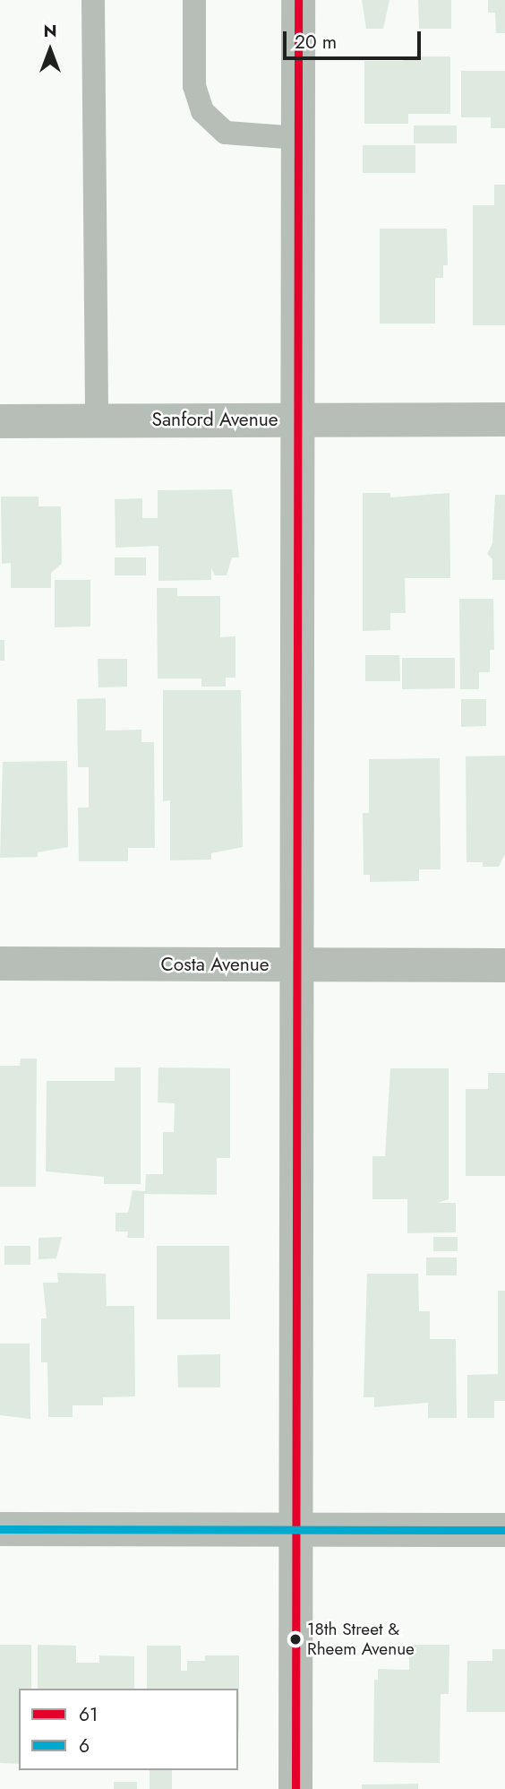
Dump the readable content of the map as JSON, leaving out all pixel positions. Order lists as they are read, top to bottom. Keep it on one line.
{"streets":{"street":["Sanford Avenue","Costa Avenue"]},"places":["18th Street & Rheem Avenue"],"lines":["transit line 61","transit line 6"],"legend":["61","6"],"scale_bar":"20 m","north":"top"}
